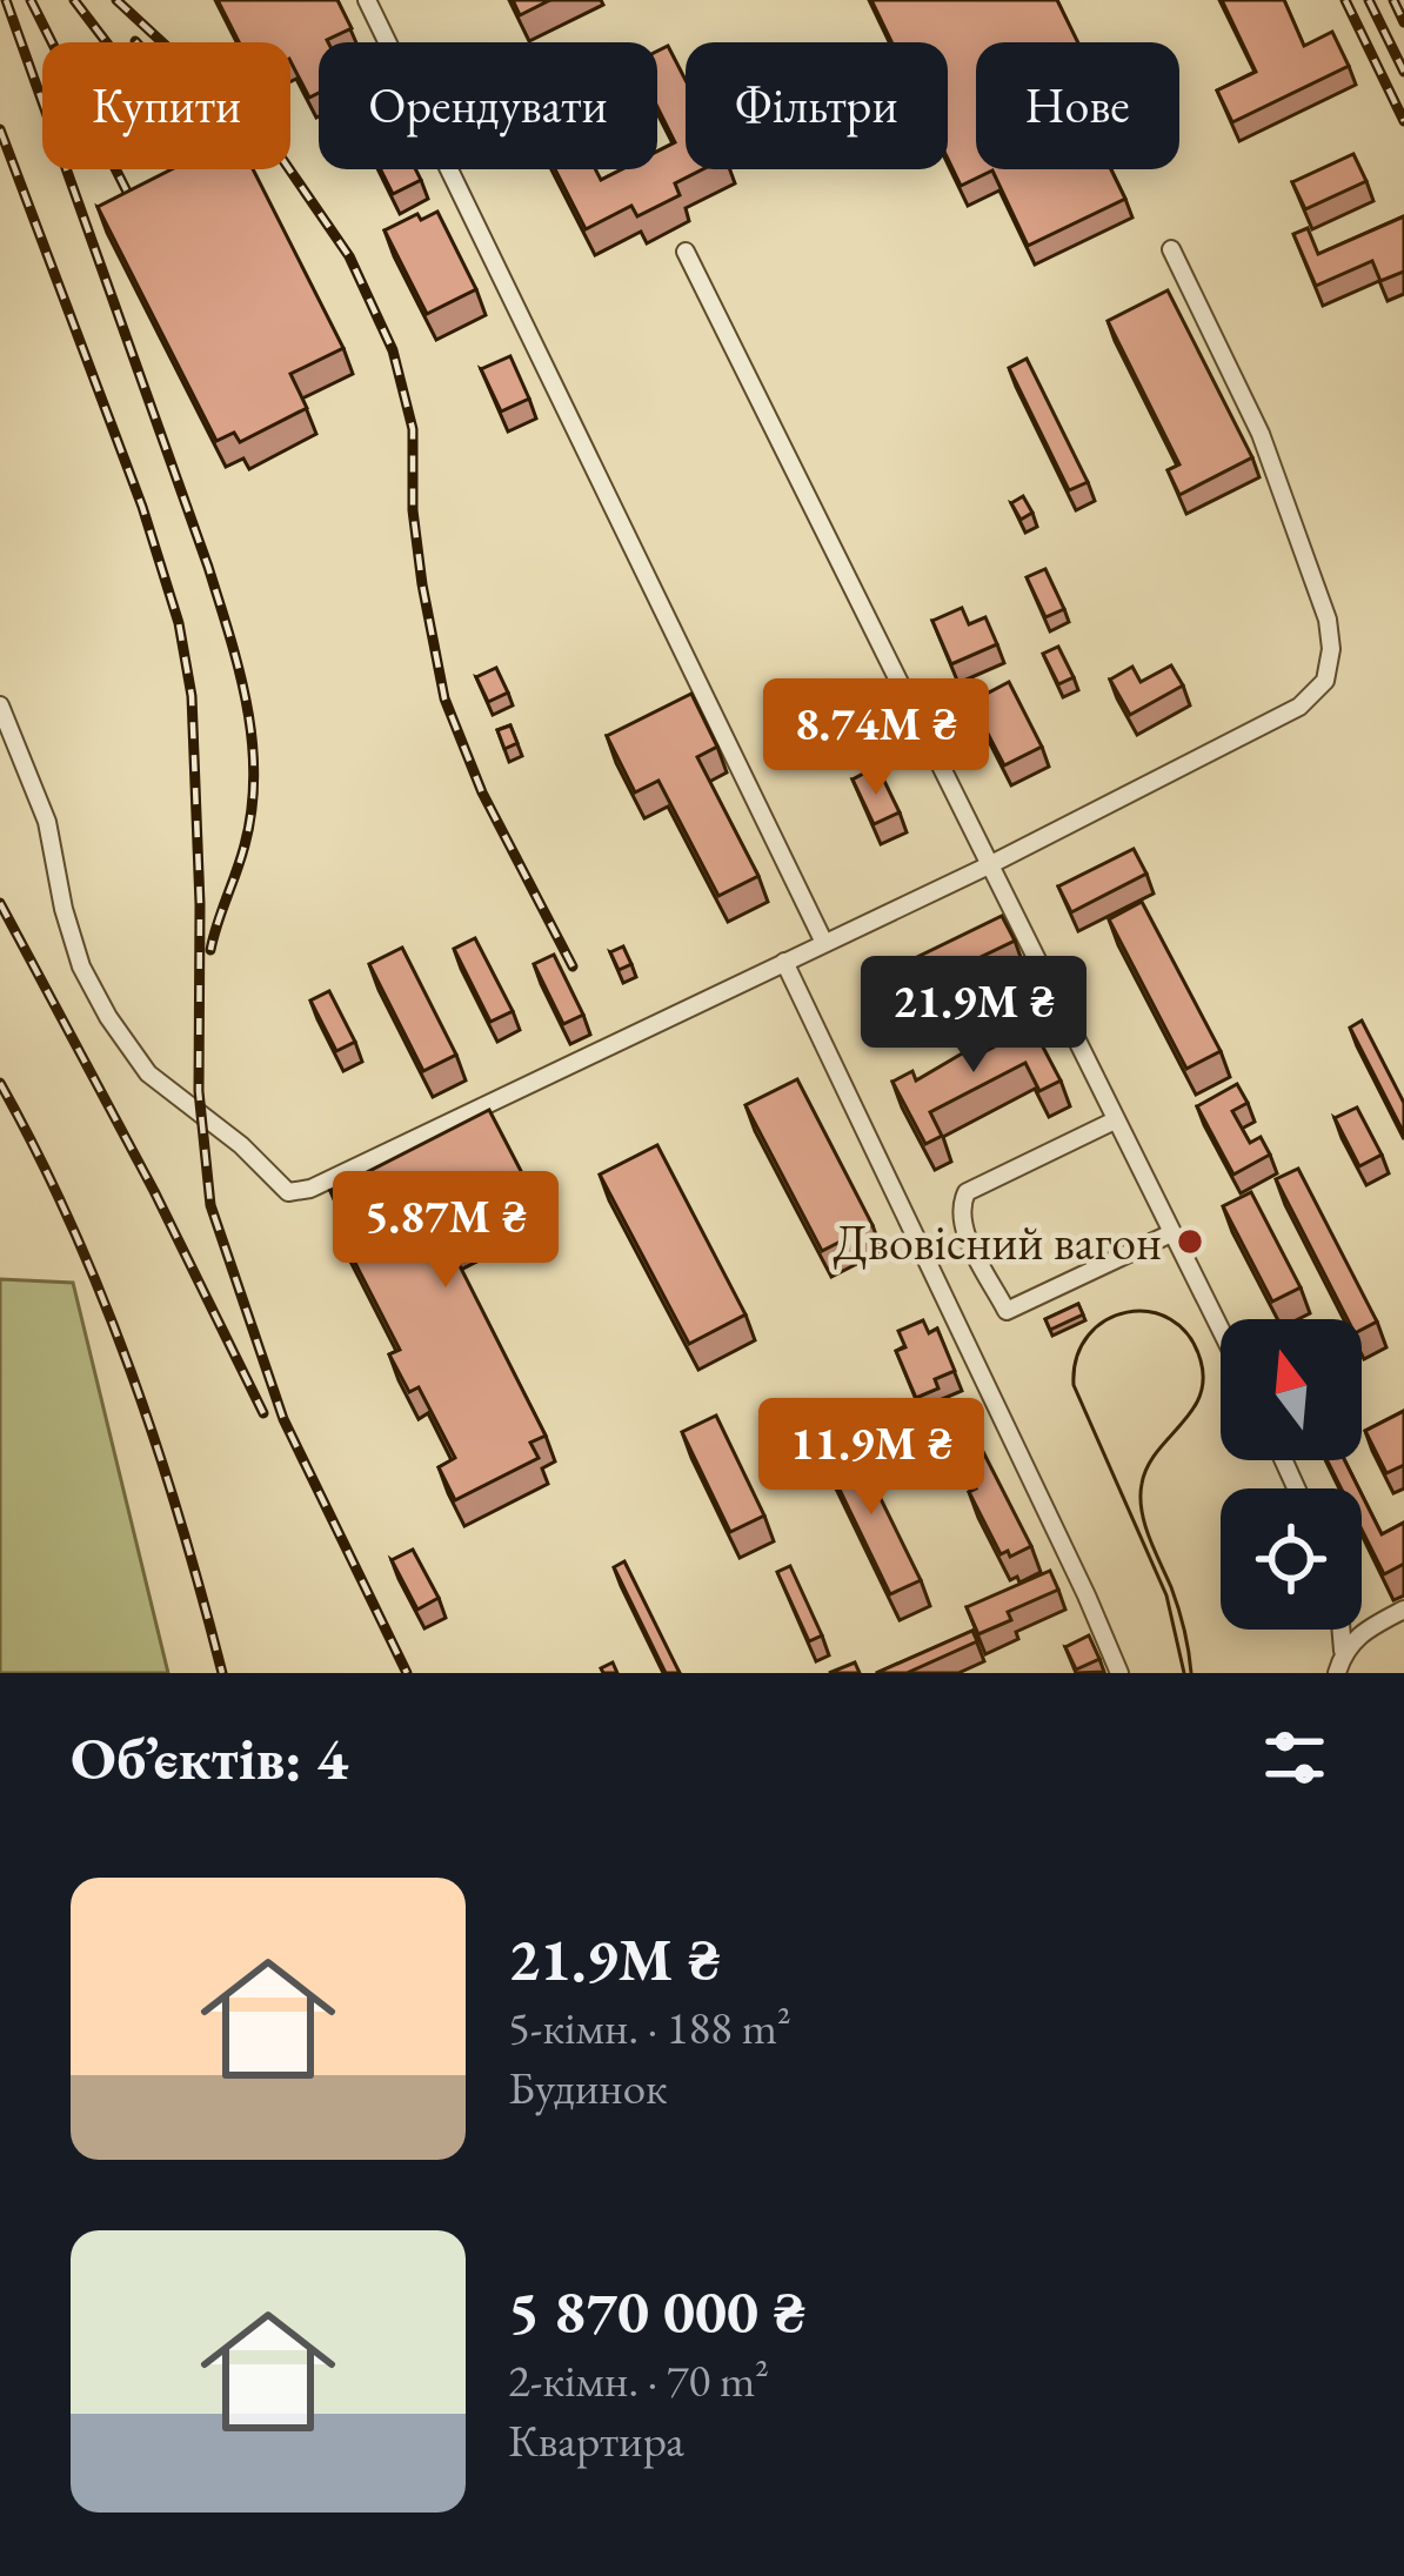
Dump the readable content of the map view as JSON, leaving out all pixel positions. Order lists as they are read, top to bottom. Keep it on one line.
{"places":["Двовісний вагон"],"north":"top","page":{"chip":["Купити","Орендувати","Фільтри","Нове"],"price":["8.74M ₴","21.9M ₴","5.87M ₴","11.9M ₴"],"heading":"Об’єктів: 4","list":[{"name":"21.9M ₴","note":"5-кімн. · 188 m² · Будинок"},{"name":"5 870 000 ₴","note":"2-кімн. · 70 m² · Квартира"}]}}
